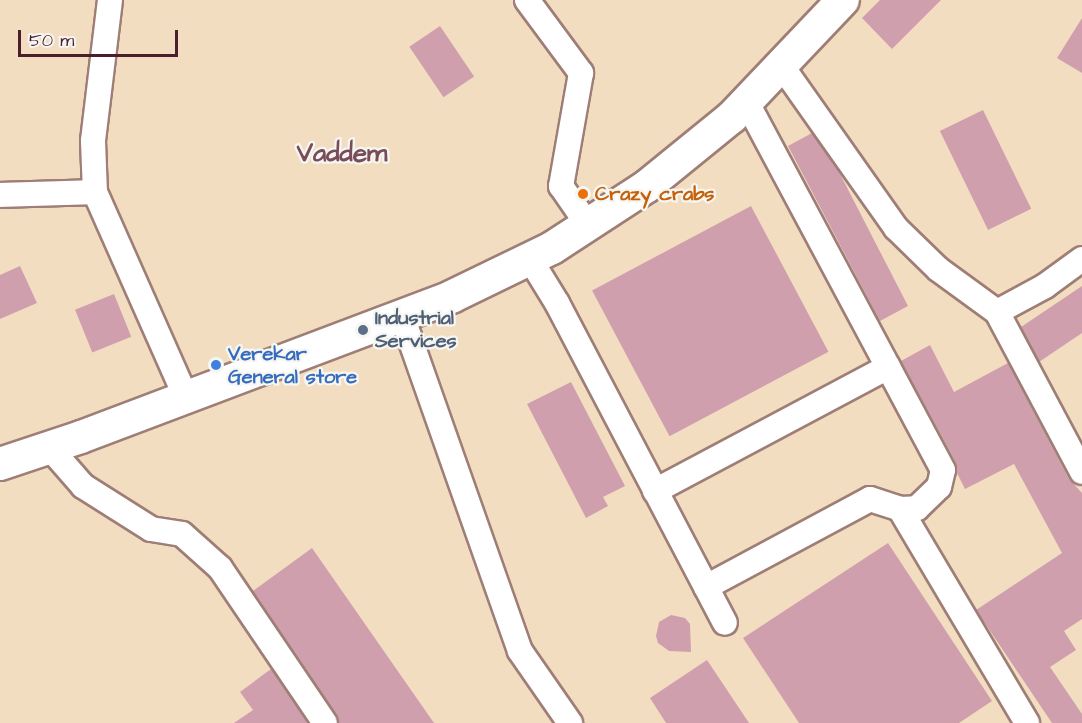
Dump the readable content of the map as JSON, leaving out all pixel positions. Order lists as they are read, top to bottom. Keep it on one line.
{"districts":["Vaddem"],"places":["Crazy crabs","Industrial Services","Verekar General store"],"scale_bar":"50 m"}
